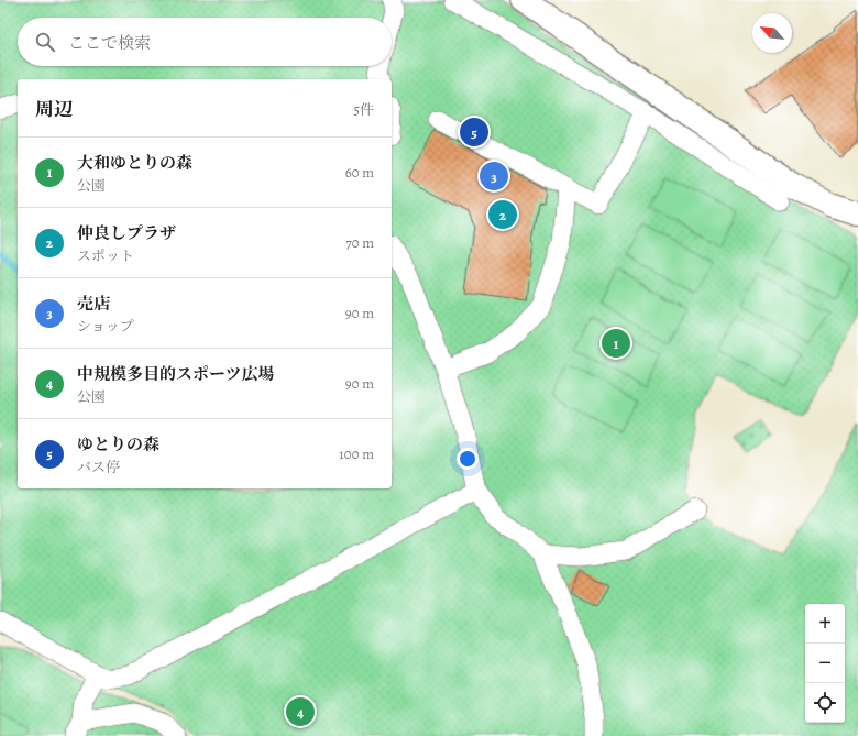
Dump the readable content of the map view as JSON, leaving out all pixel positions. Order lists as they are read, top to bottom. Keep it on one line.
{"north":"top left","page":{"search":"ここで検索","heading":["周辺","5件"],"pins":["5","3","2","1","4"],"list":[{"mark":"1","name":"大和ゆとりの森","note":"公園","value":"60 m"},{"mark":"2","name":"仲良しプラザ","note":"スポット","value":"70 m"},{"mark":"3","name":"売店","note":"ショップ","value":"90 m"},{"mark":"4","name":"中規模多目的スポーツ広場","note":"公園","value":"90 m"},{"mark":"5","name":"ゆとりの森","note":"バス停","value":"100 m"}],"map_buttons":["+","−"]}}
